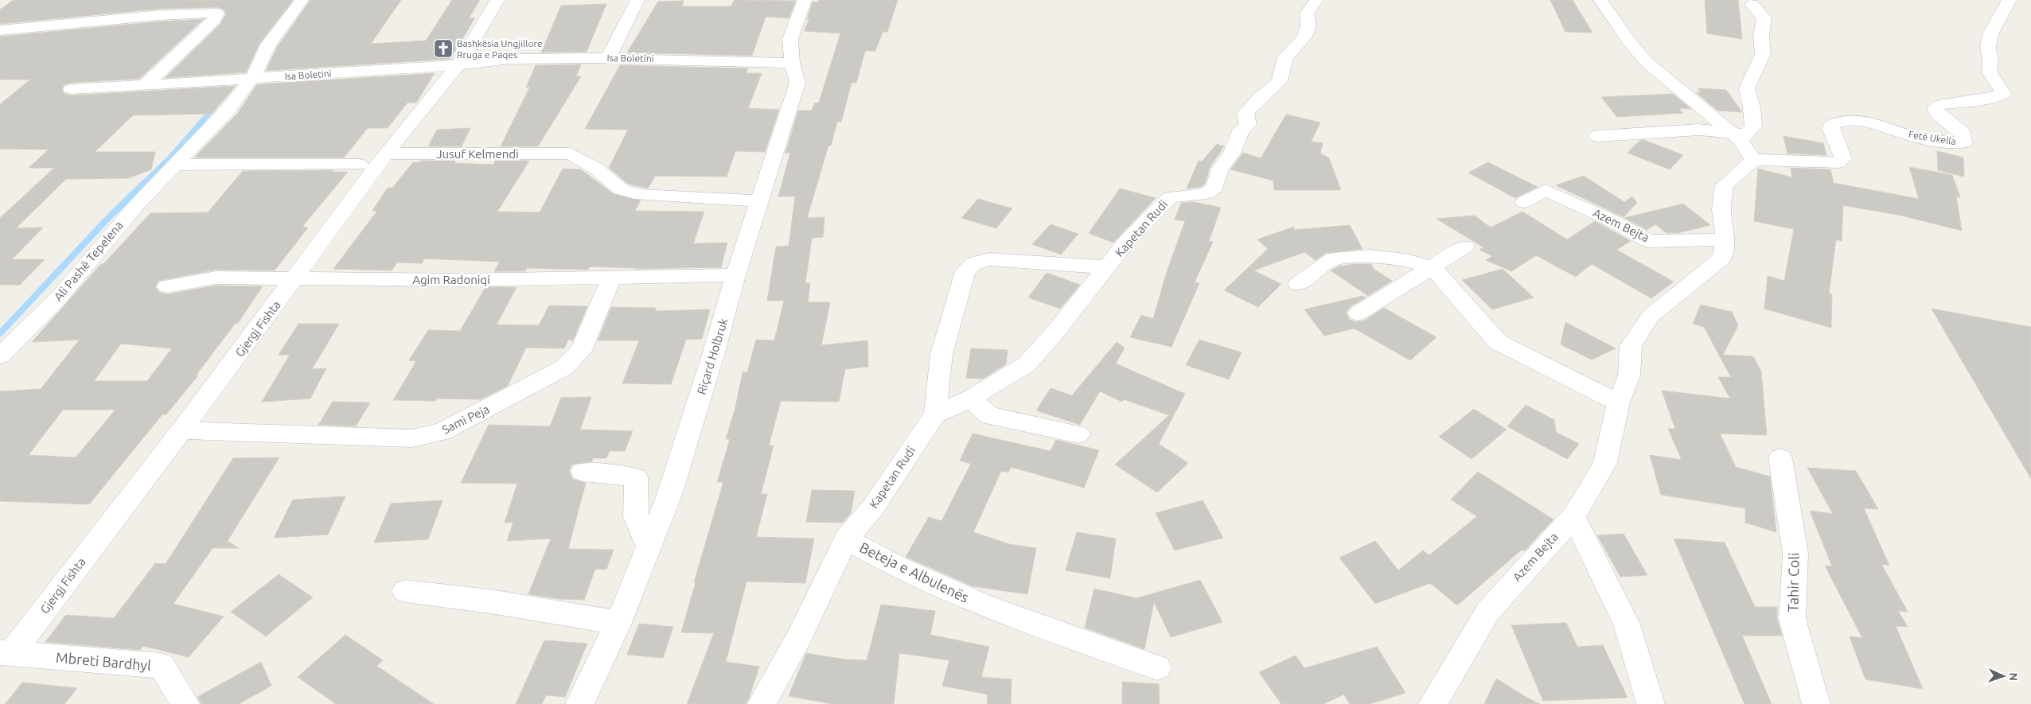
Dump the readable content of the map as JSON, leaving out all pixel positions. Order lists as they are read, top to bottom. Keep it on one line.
{"streets":{"street":["Isa Boletini","Fetë Ukella","Jusuf Kelmendi","Azem Bejta","Kapetan Rudi","Ali Pashë Tepelena","Agim Radoniqi","Gjergj Fishta","Riçard Holbruk","Sami Peja","Beteja e Albulenës","Tahir Coli","Mbreti Bardhyl"]},"crossings":[["Isa Boletini","Ali Pashë Tepelena"],["Isa Boletini","Gjergj Fishta"],["Isa Boletini","Riçard Holbruk"],["Fetë Ukella","Azem Bejta"],["Jusuf Kelmendi","Gjergj Fishta"],["Jusuf Kelmendi","Riçard Holbruk"],["Kapetan Rudi","Beteja e Albulenës"],["Agim Radoniqi","Gjergj Fishta"],["Agim Radoniqi","Riçard Holbruk"],["Agim Radoniqi","Sami Peja"],["Gjergj Fishta","Sami Peja"],["Gjergj Fishta","Mbreti Bardhyl"]],"places":{"church":["Bashkësia Ungjillore Rruga e Paqes"]},"north":"right"}
